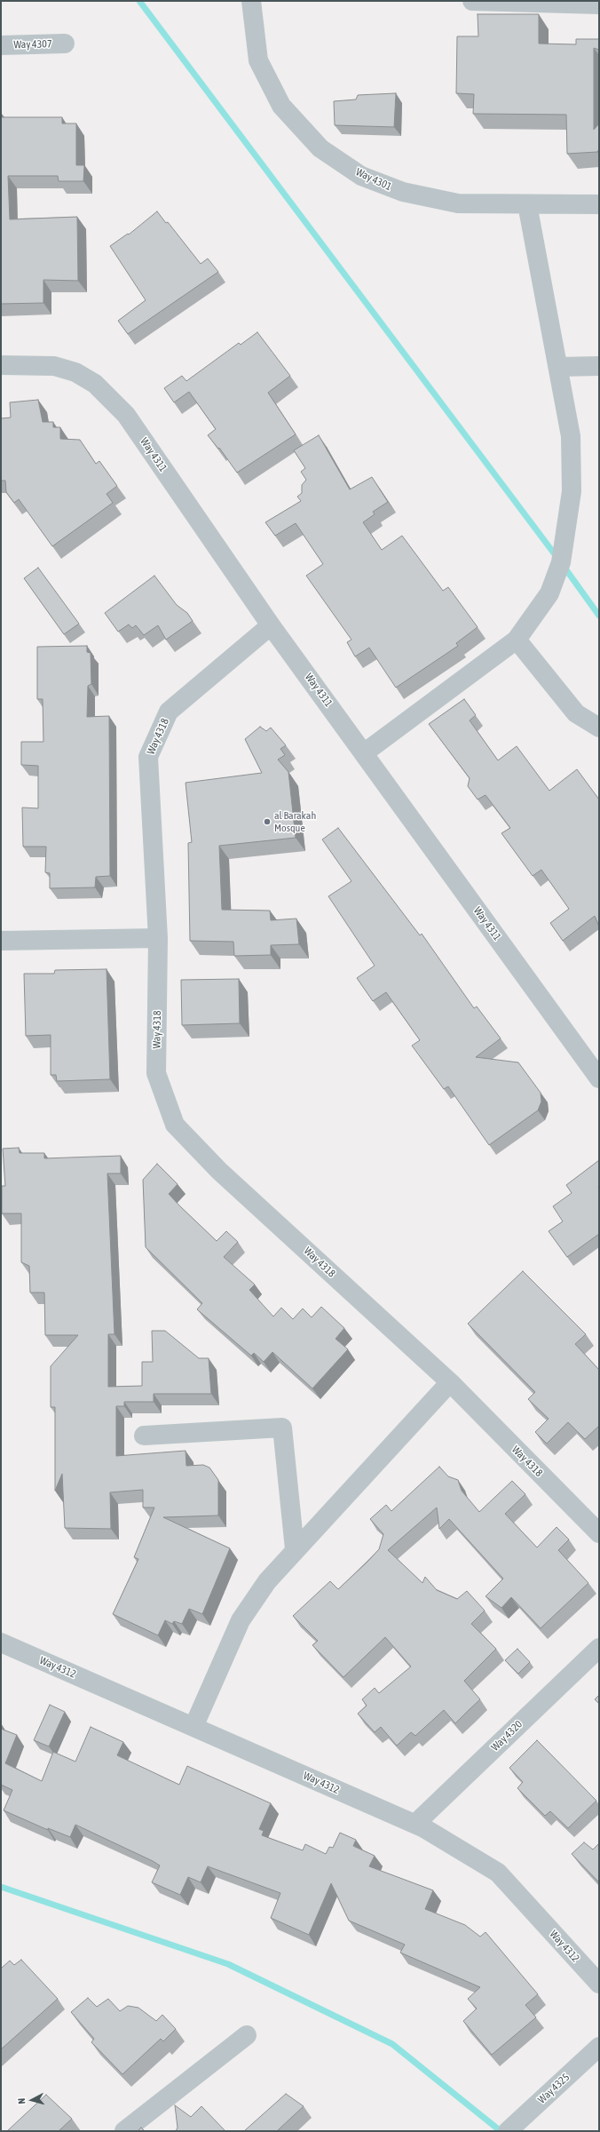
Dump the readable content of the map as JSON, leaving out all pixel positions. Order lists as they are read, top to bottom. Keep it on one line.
{"streets":{"street":["Way 4307","Way 4301","Way 4311","Way 4318","Way 4312","Way 4320","Way 4325"]},"crossings":[["Way 4311","Way 4318"],["Way 4312","Way 4320"]],"places":["al Barakah Mosque"],"north":"left"}
